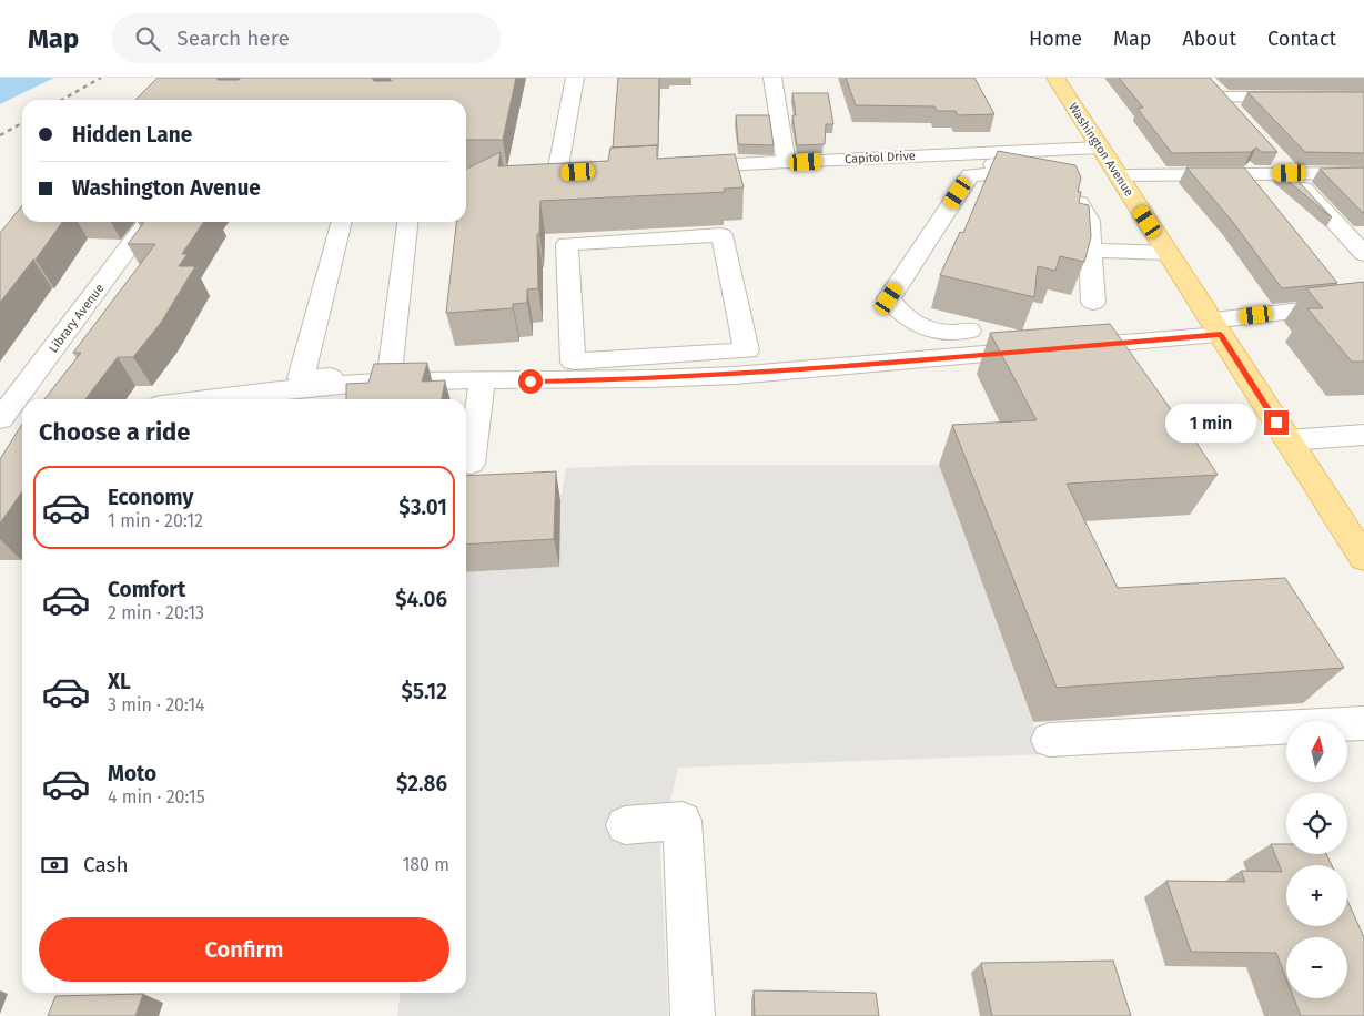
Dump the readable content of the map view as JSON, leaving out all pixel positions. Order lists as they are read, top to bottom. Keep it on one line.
{"streets":{"main road":["Washington Avenue"],"street":["Capitol Drive","Library Avenue"]},"crossings":[["Washington Avenue","Capitol Drive"]],"north":"top","page":{"header":"Map","search":"Search here","nav":["Home","Map","About","Contact"],"banner":["Hidden Lane","Washington Avenue"],"heading":"Choose a ride","bubble":"1 min","list":[{"name":"Economy","note":"1 min · 20:12","value":"$3.01"},{"name":"Comfort","note":"2 min · 20:13","value":"$4.06"},{"name":"XL","note":"3 min · 20:14","value":"$5.12"},{"name":"Moto","note":"4 min · 20:15","value":"$2.86"}],"map_buttons":["+","−"],"pay":["Cash","180 m"],"buttons":"Confirm"}}
